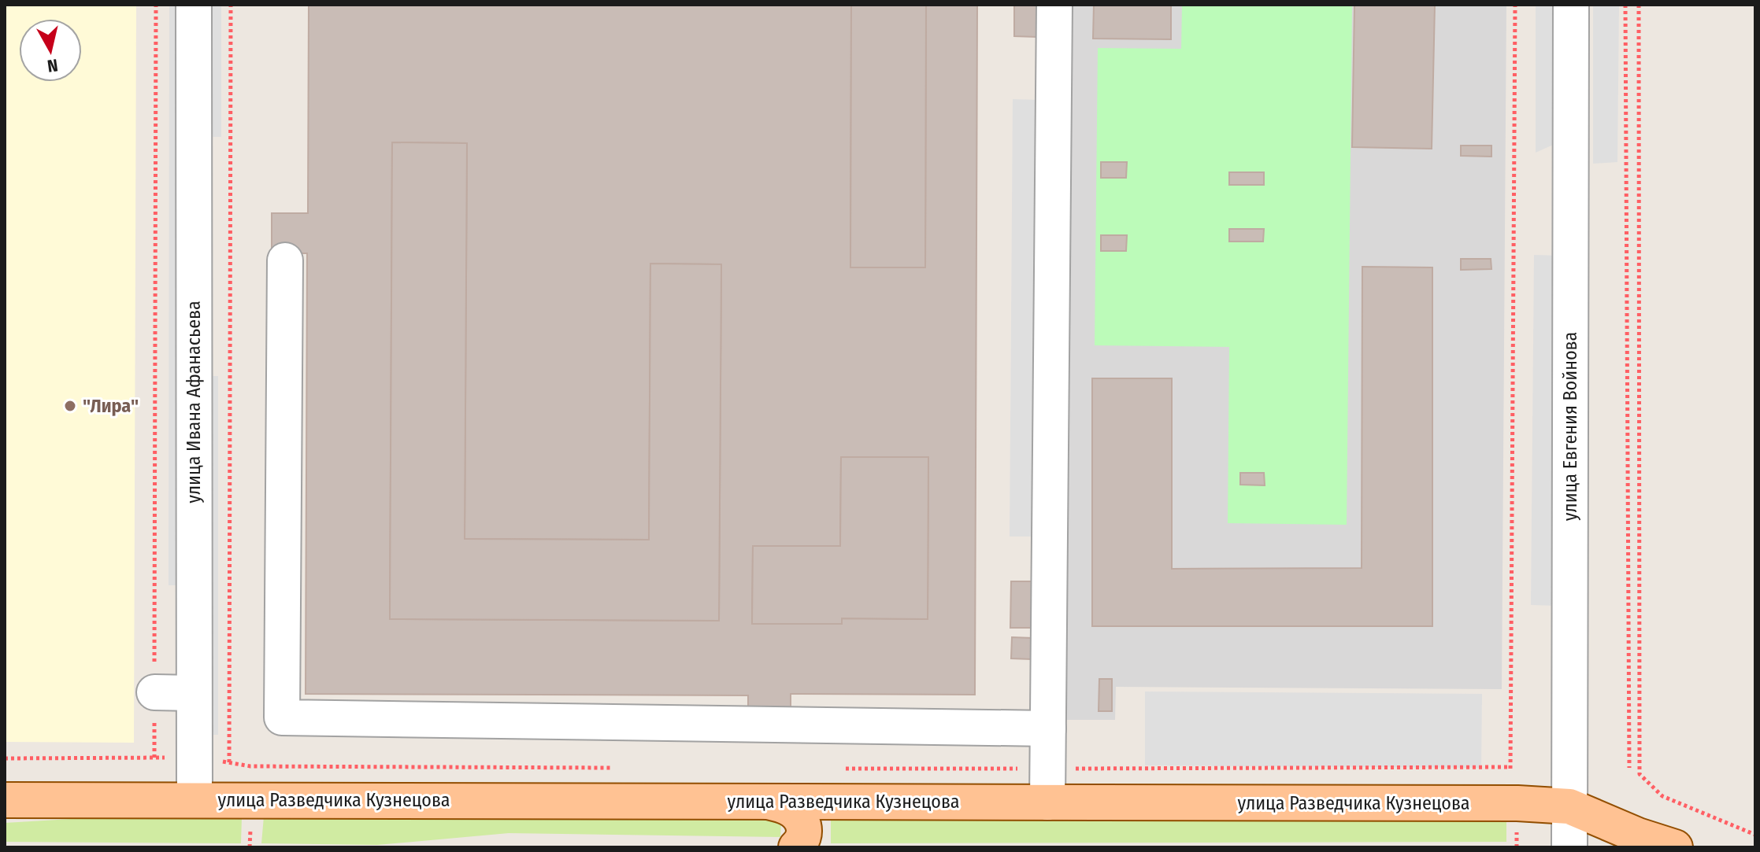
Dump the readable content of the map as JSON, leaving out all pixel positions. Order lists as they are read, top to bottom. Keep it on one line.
{"streets":{"main road":["улица Разведчика Кузнецова"],"street":["улица Ивана Афанасьева","улица Евгения Войнова"]},"crossings":[["улица Ивана Афанасьева","улица Разведчика Кузнецова"],["улица Евгения Войнова","улица Разведчика Кузнецова"]],"places":["\"Лира\""],"north":"bottom"}
